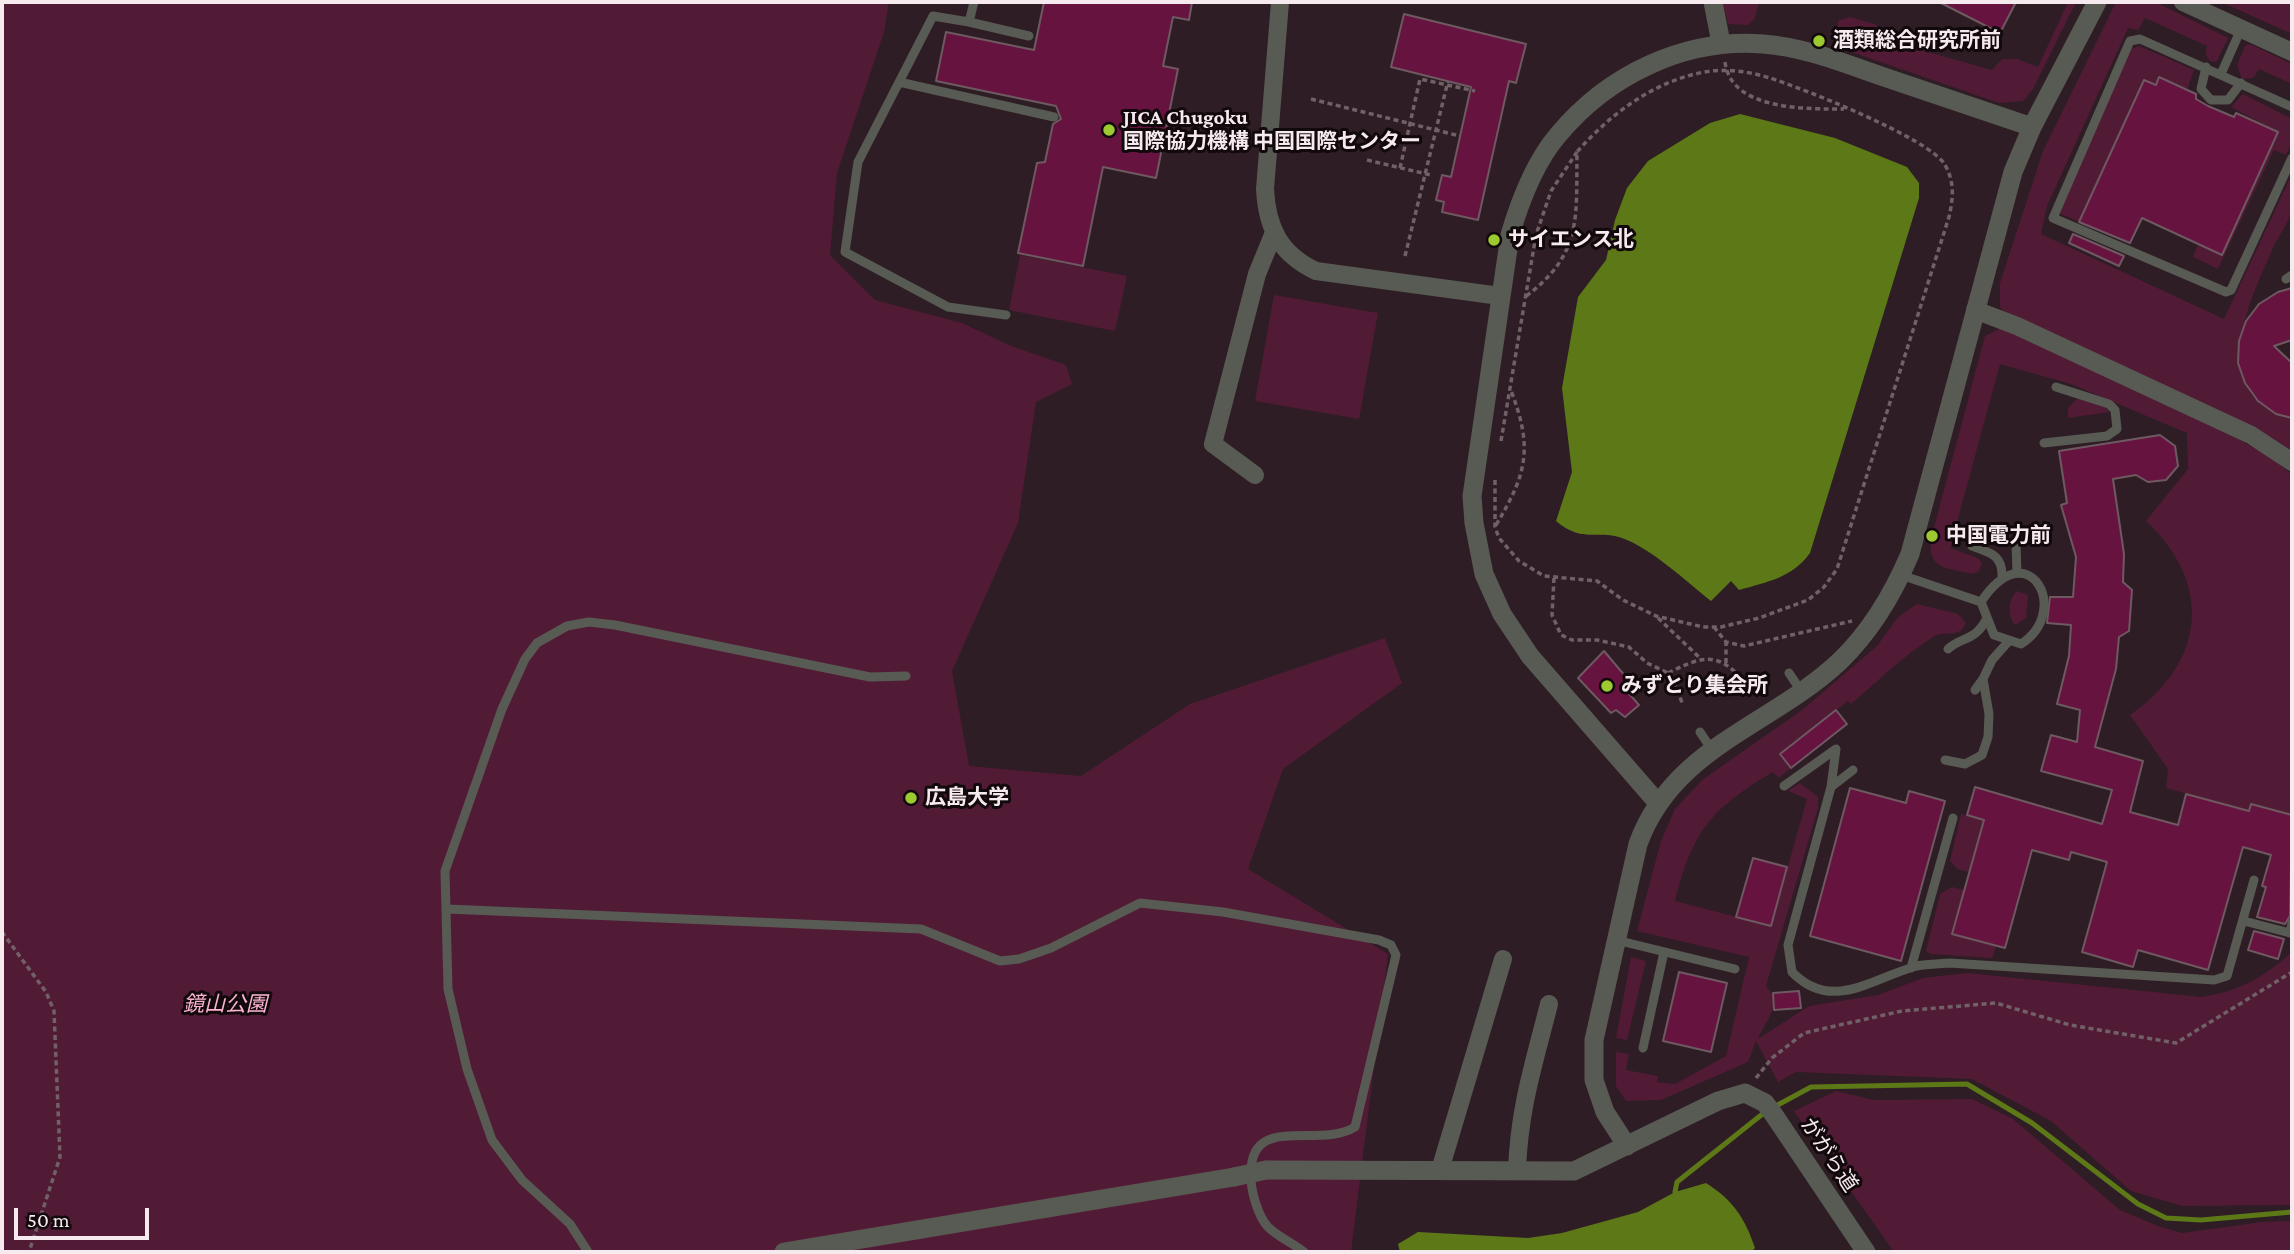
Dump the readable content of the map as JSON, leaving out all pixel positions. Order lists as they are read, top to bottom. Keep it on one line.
{"streets":{"street":["ががら道"]},"parks":["鏡山公園"],"places":["酒類総合研究所前","JICA Chugoku 国際協力機構 中国国際センター","サイエンス北","中国電力前","みずとり集会所","広島大学"],"scale_bar":"50 m"}
